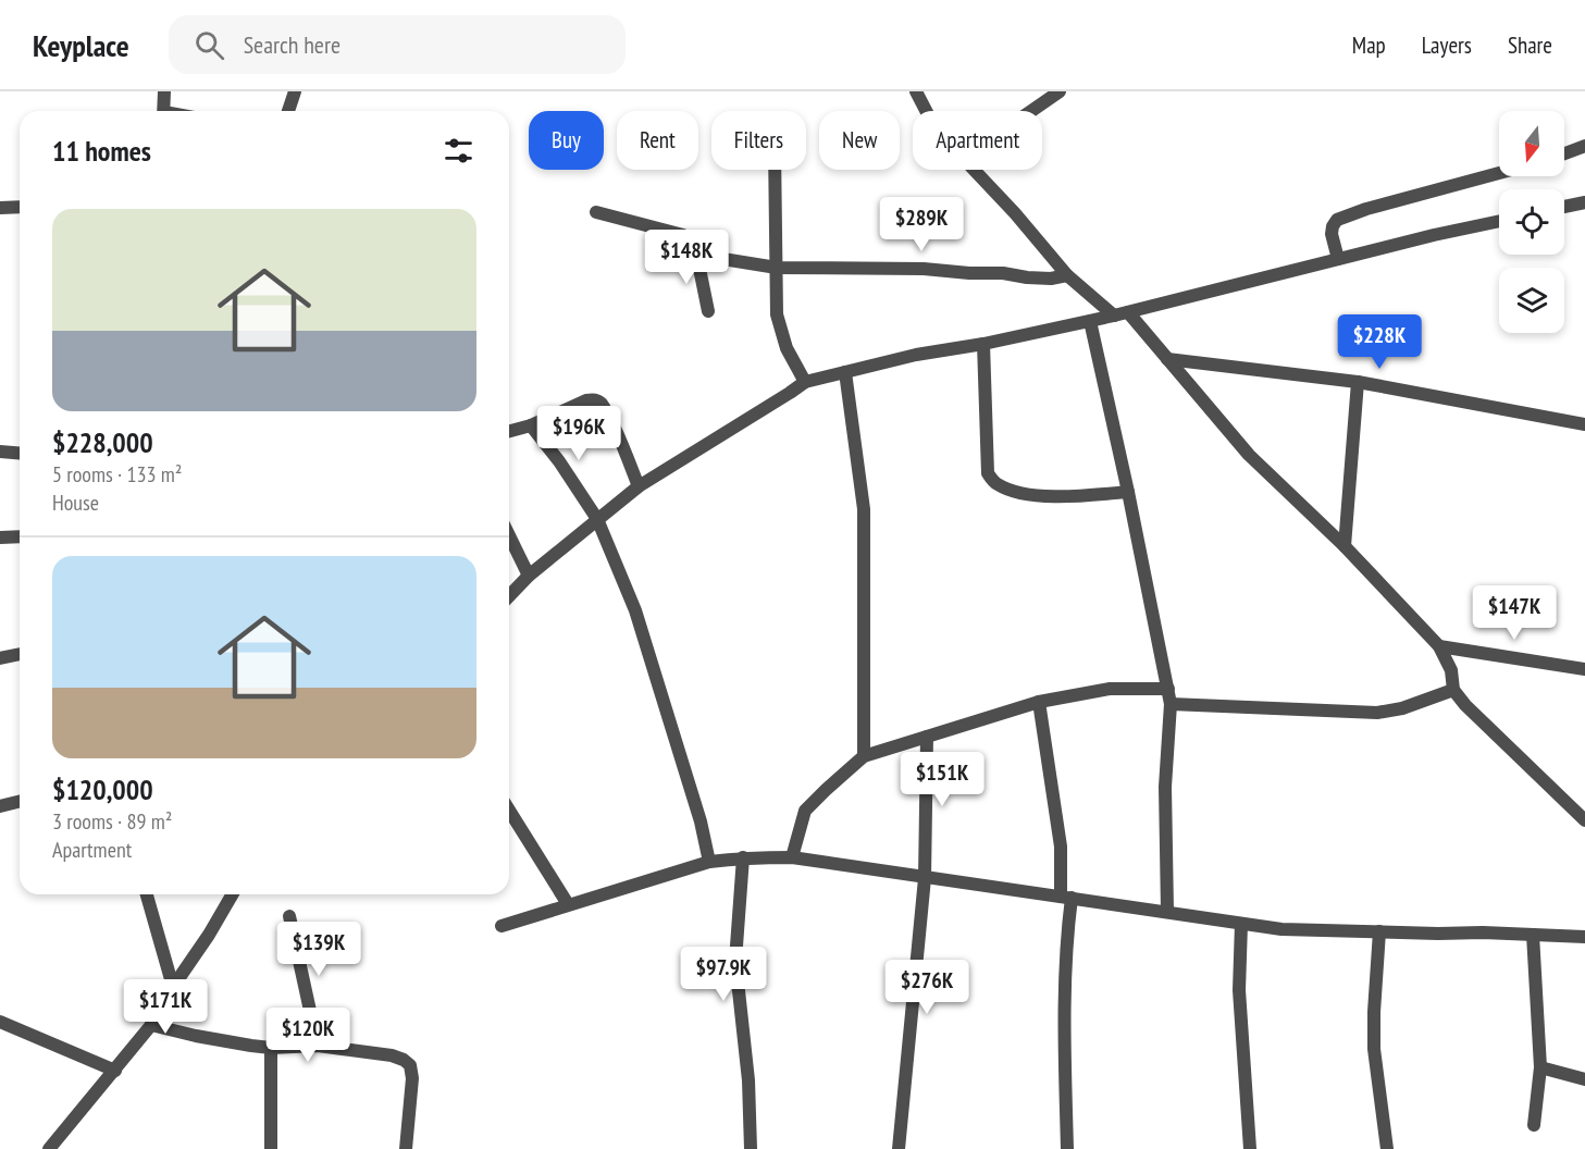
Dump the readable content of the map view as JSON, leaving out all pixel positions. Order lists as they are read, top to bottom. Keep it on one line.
{"north":"bottom","page":{"header":"Keyplace","search":"Search here","nav":["Map","Layers","Share"],"chip":["Buy","Rent","Filters","New","Apartment"],"heading":"11 homes","list":[{"name":"$228,000","note":"5 rooms · 133 m² · House"},{"name":"$120,000","note":"3 rooms · 89 m² · Apartment"}],"price":["$289K","$148K","$228K","$196K","$147K","$151K","$139K","$97.9K","$276K","$171K","$120K"]}}
